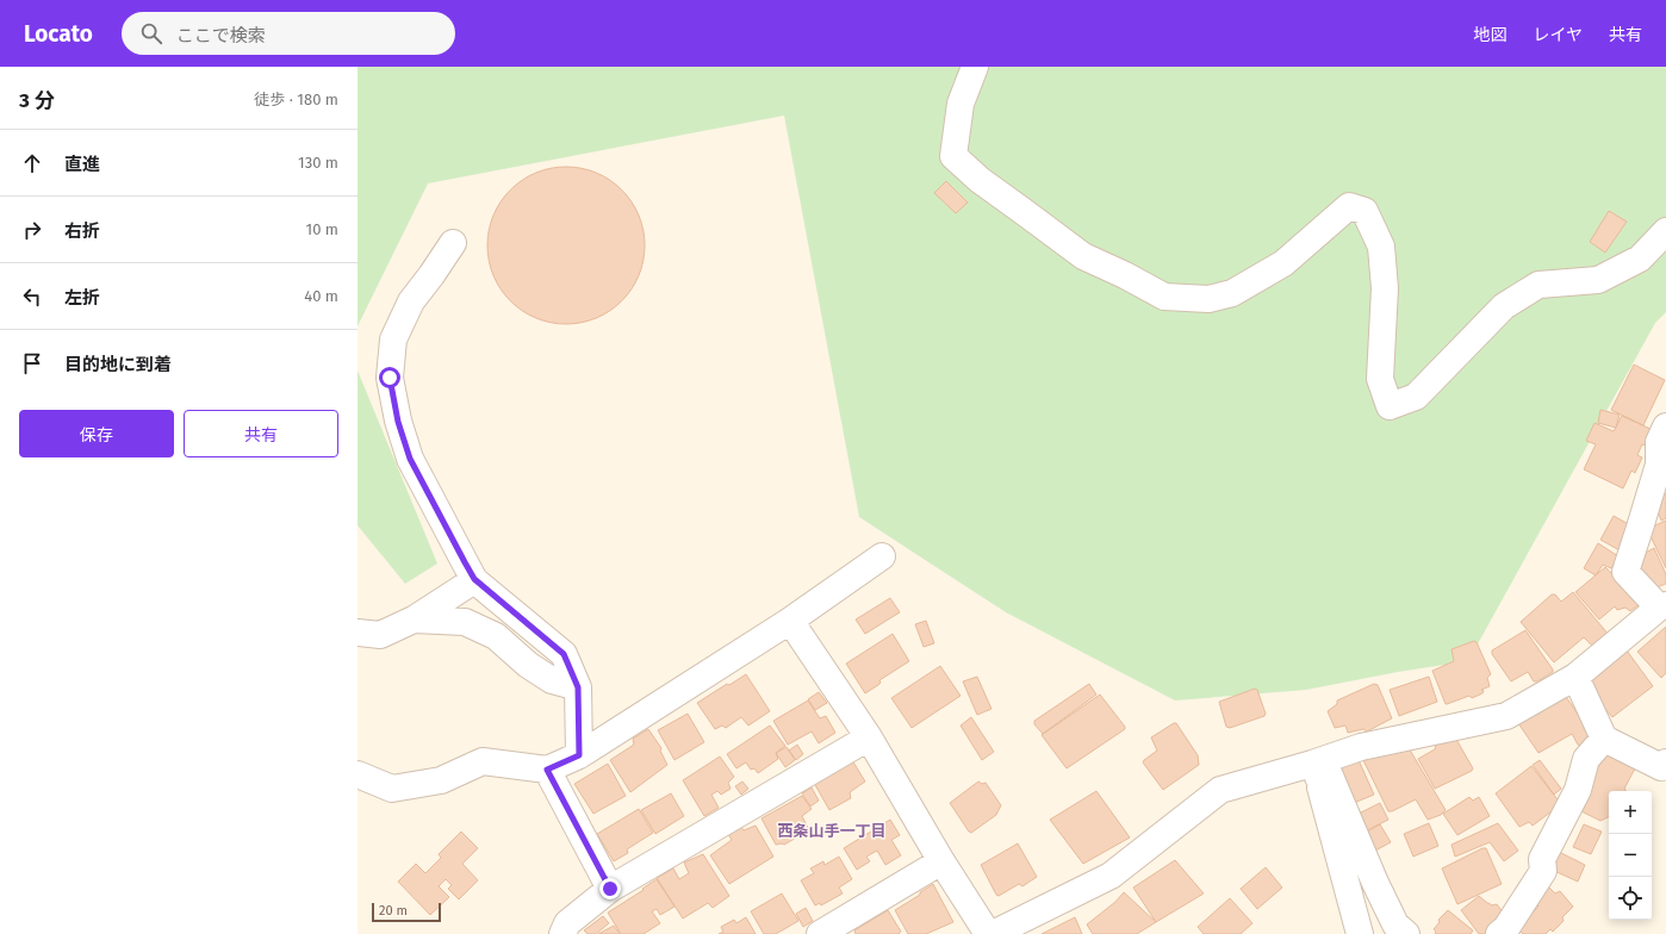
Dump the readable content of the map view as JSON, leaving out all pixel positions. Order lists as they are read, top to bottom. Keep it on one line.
{"districts":["西条山手一丁目"],"scale_bar":"20 m","page":{"header":"Locato","search":"ここで検索","nav":["地図","レイヤ","共有"],"heading":["3 分","徒歩 · 180 m"],"list":[["直進","130 m"],["右折","10 m"],["左折","40 m"],"目的地に到着"],"buttons":["保存","共有"],"map_buttons":["+","−"],"scale":"20 m"}}
